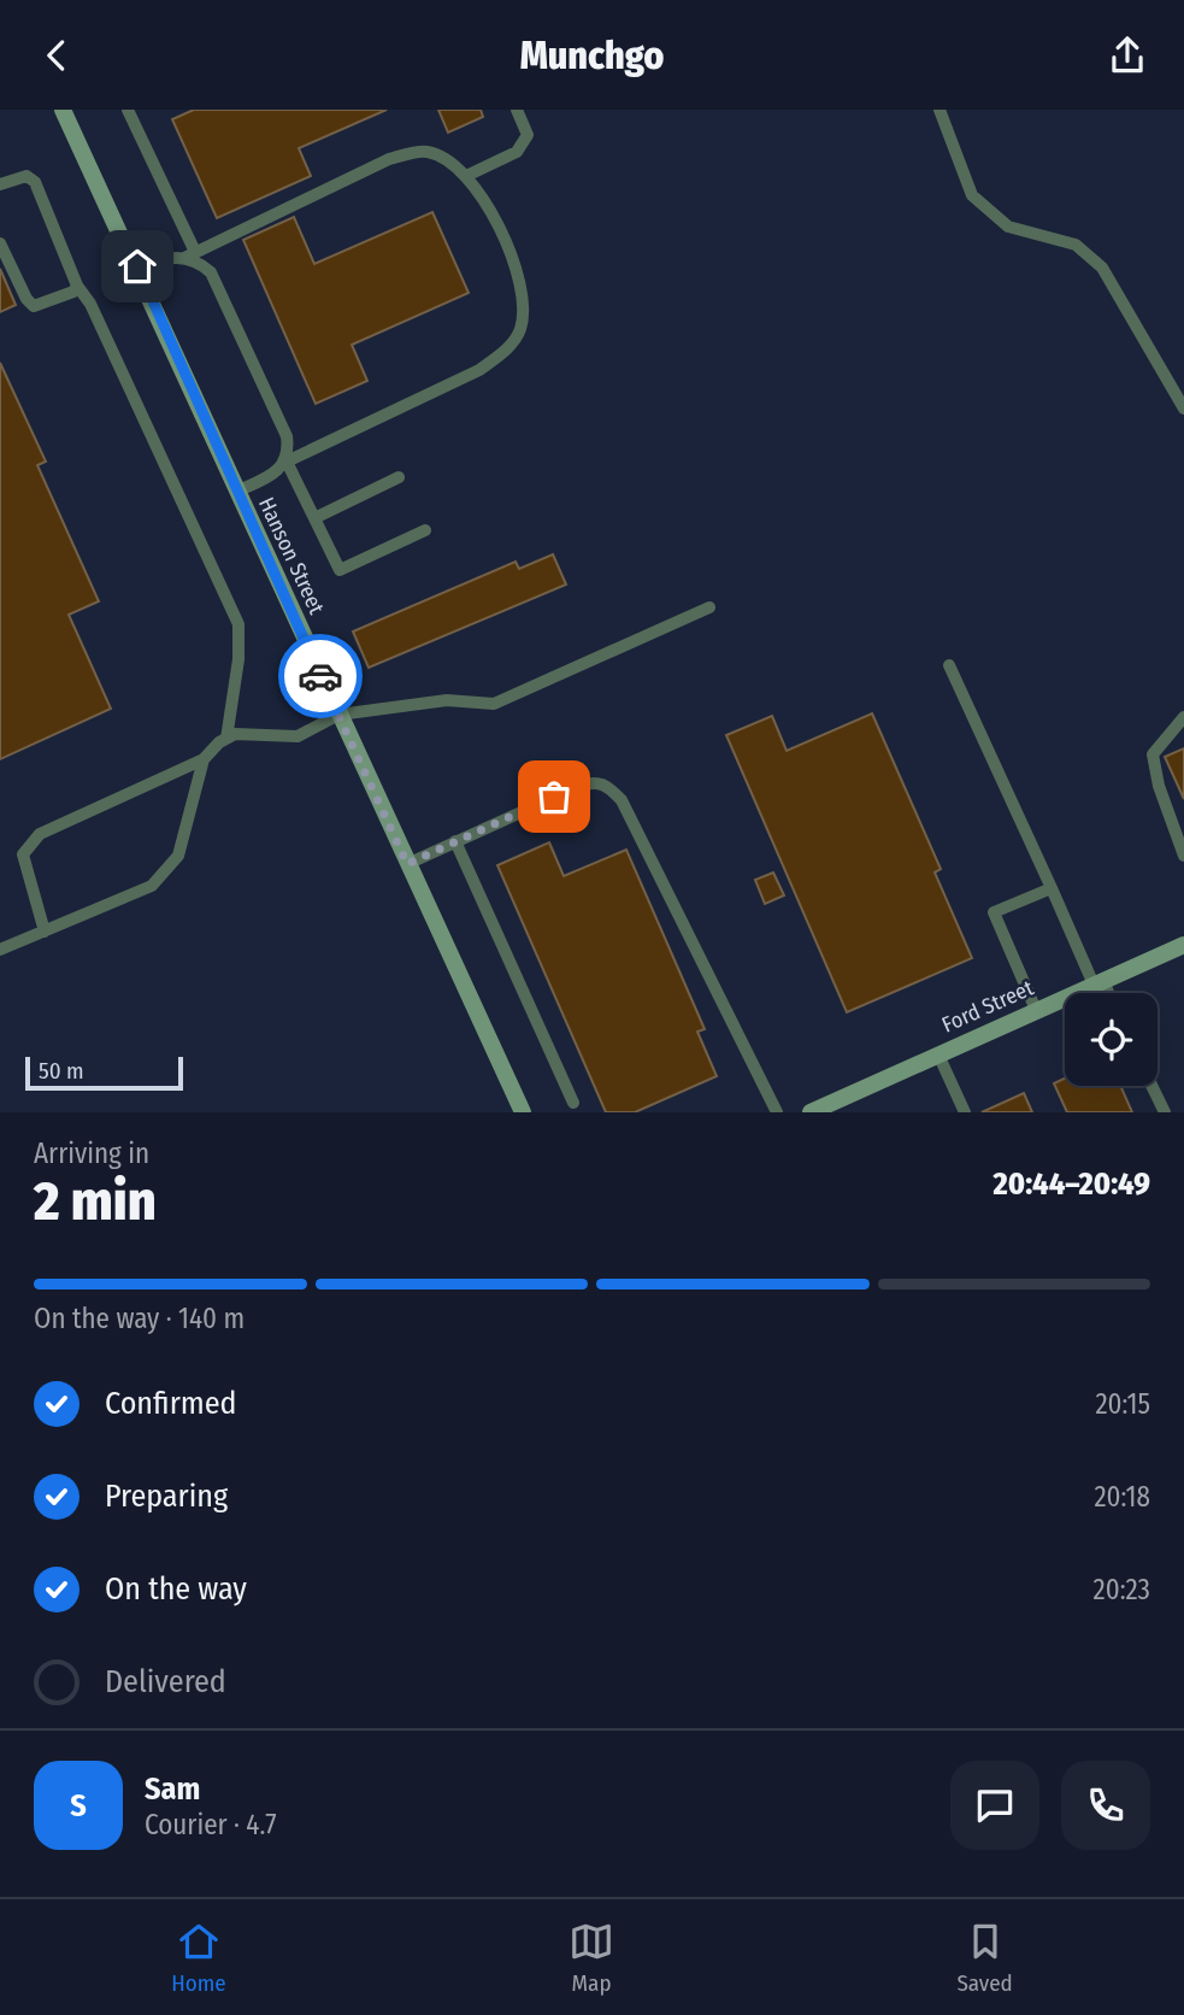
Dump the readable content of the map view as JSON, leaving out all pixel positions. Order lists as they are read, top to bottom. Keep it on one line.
{"streets":{"street":["Hanson Street","Ford Street"]},"scale_bar":"50 m","page":{"header":"Munchgo","scale":"50 m","heading":["2 min","Arriving in","20:44–20:49"],"panel":["Sam","Courier · 4.7"],"bar":"On the way · 140 m","list":[["Confirmed","20:15"],["Preparing","20:18"],["On the way","20:23"],"Delivered"],"round":"S","tabs":["Home","Map","Saved"]}}
